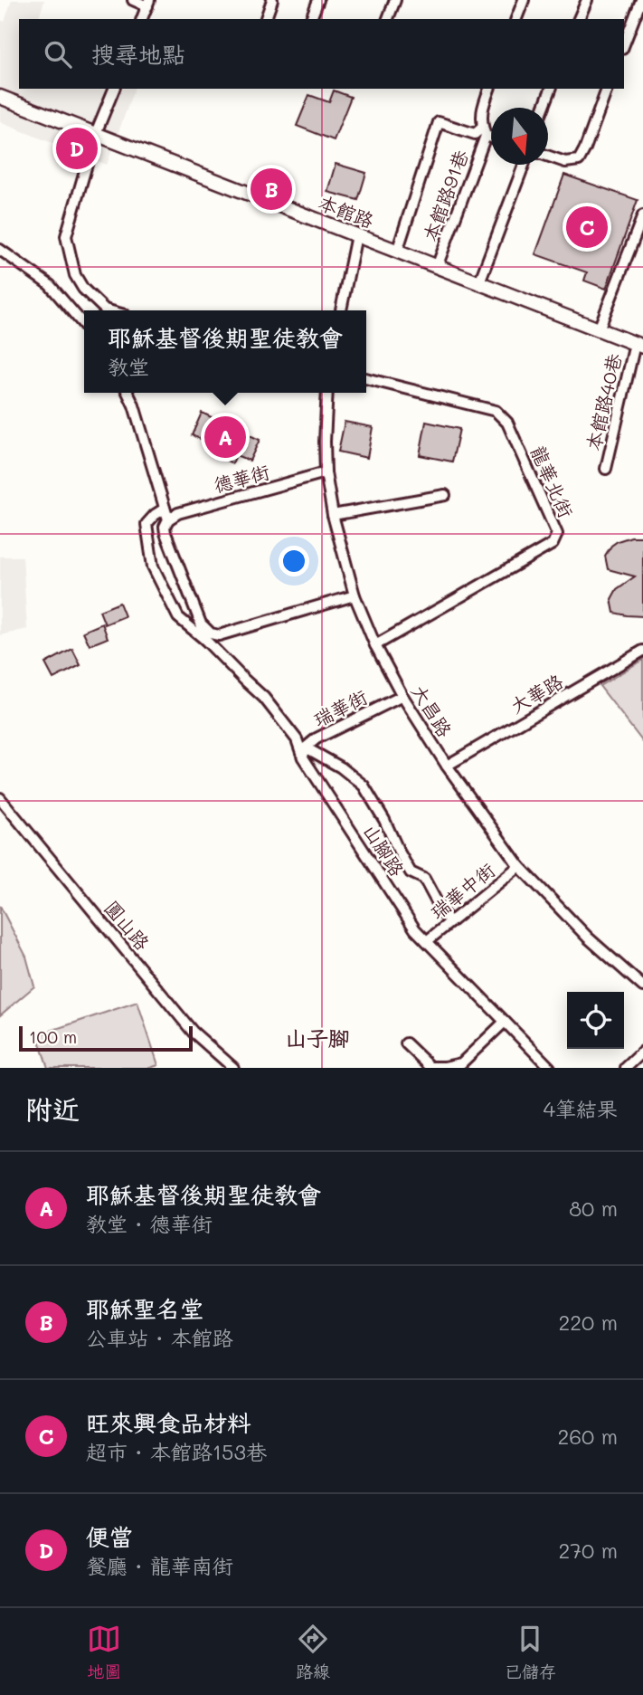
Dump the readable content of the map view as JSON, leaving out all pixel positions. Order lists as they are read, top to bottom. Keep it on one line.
{"streets":{"street":["本館路91巷","本館路","本館路40巷","德華街","龍華北街","大華路","瑞華街","大昌路","山腳路","瑞華中街","圓山路"]},"crossings":[["本館路91巷","本館路"],["本館路","本館路40巷"],["德華街","大昌路"],["德華街","山腳路"],["龍華北街","大昌路"],["大華路","大昌路"],["瑞華街","大昌路"],["瑞華街","山腳路"],["大昌路","瑞華中街"],["山腳路","瑞華中街"]],"districts":["山子腳"],"scale_bar":"100 m","north":"bottom","page":{"search":"搜尋地點","pins":["D","B","C","A"],"popup":["耶穌基督後期聖徒教會","教堂"],"scale":"100 m","heading":["附近","4筆結果"],"list":[{"mark":"A","name":"耶穌基督後期聖徒教會","note":"教堂 · 德華街","value":"80 m"},{"mark":"B","name":"耶穌聖名堂","note":"公車站 · 本館路","value":"220 m"},{"mark":"C","name":"旺來興食品材料","note":"超市 · 本館路153巷","value":"260 m"},{"mark":"D","name":"便當","note":"餐廳 · 龍華南街","value":"270 m"}],"nav":["地圖","路線","已儲存"]}}
